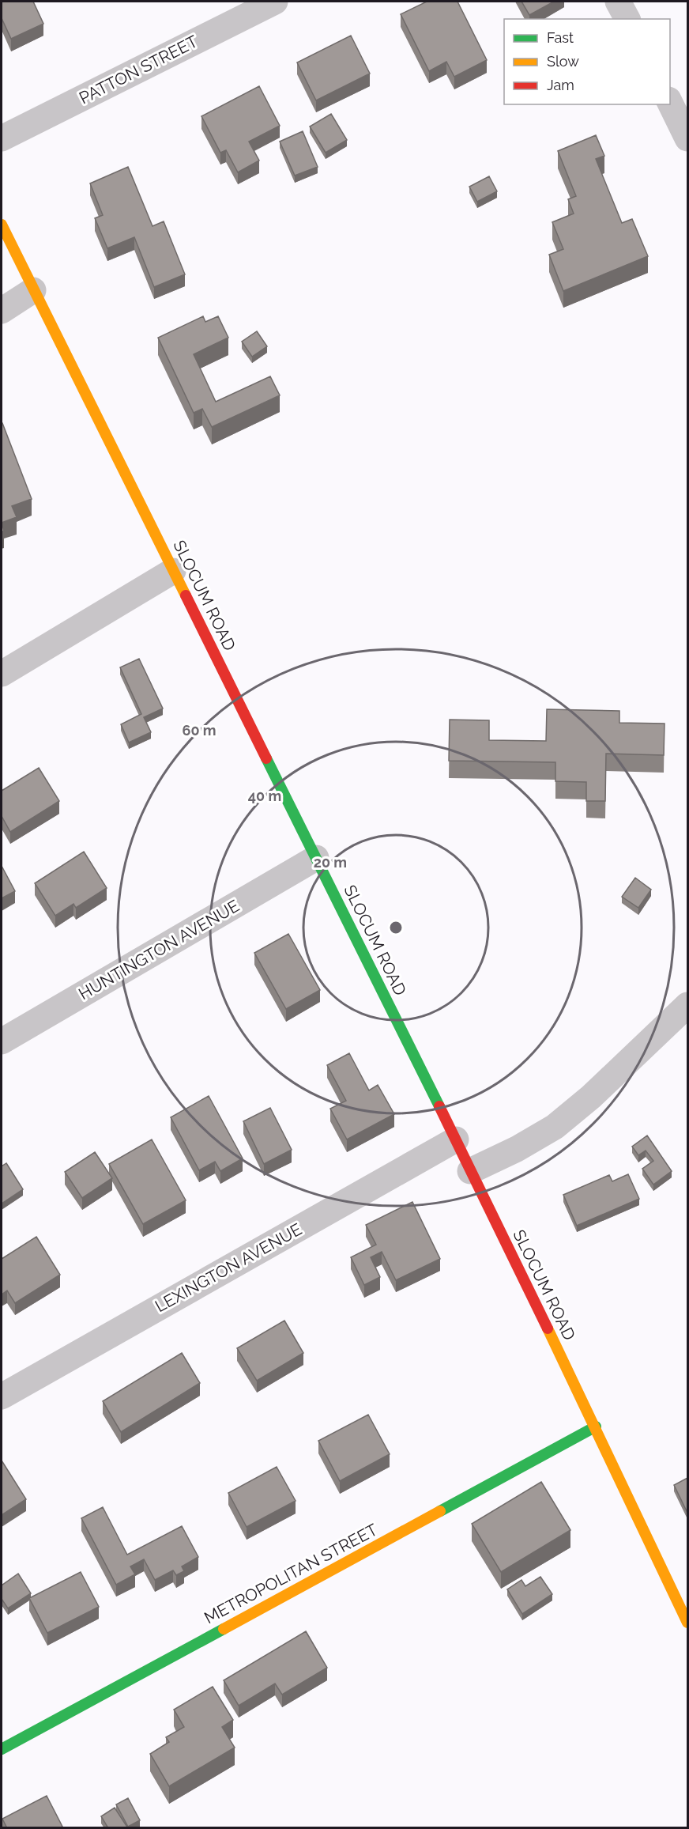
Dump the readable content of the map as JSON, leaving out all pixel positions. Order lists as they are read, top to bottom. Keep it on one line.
{"streets":{"main road":["SLOCUM ROAD","METROPOLITAN STREET"],"street":["PATTON STREET","HUNTINGTON AVENUE","LEXINGTON AVENUE"]},"crossings":[["SLOCUM ROAD","HUNTINGTON AVENUE"],["SLOCUM ROAD","LEXINGTON AVENUE"],["SLOCUM ROAD","METROPOLITAN STREET"]],"legend":["Fast","Slow","Jam"],"rings":["60 m","40 m","20 m"]}
